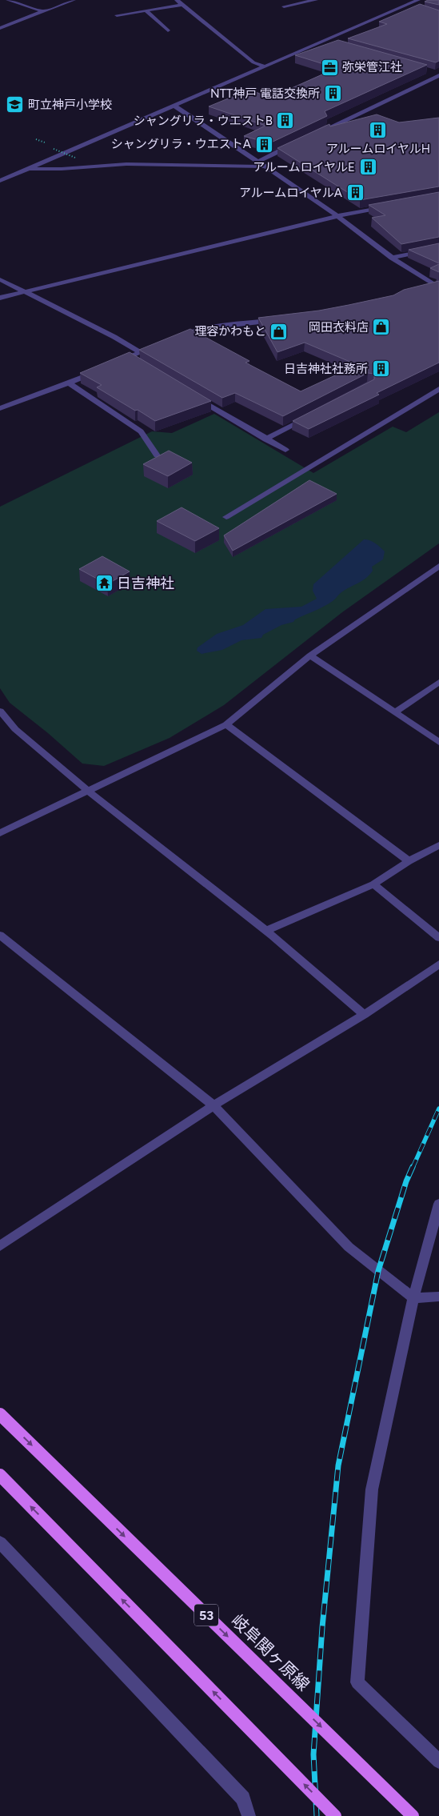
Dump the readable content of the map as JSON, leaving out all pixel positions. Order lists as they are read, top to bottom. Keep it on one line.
{"streets":{"main road":["53","岐阜関ヶ原線"]},"places":{"office":["弥栄管江社"],"building":["NTT神戸 電話交換所","シャングリラ・ウエストB","アルームロイヤルH","シャングリラ・ウエストA","アルームロイヤルE","アルームロイヤルA","日吉神社社務所"],"school or university":["町立神戸小学校"],"shop":["岡田衣料店","理容かわもと"],"temple":["日吉神社"]}}
